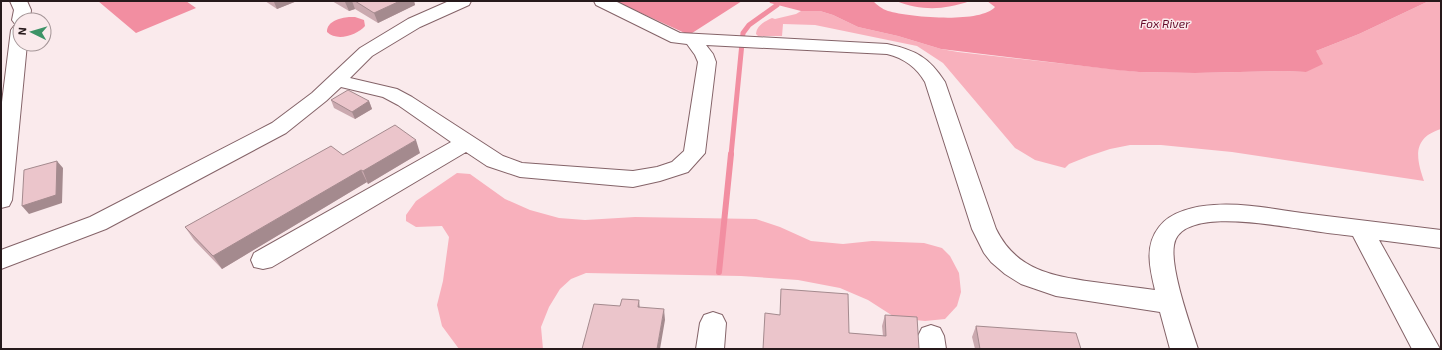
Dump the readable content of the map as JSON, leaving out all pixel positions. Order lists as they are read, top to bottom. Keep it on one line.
{"water":["Fox River"],"north":"left"}
